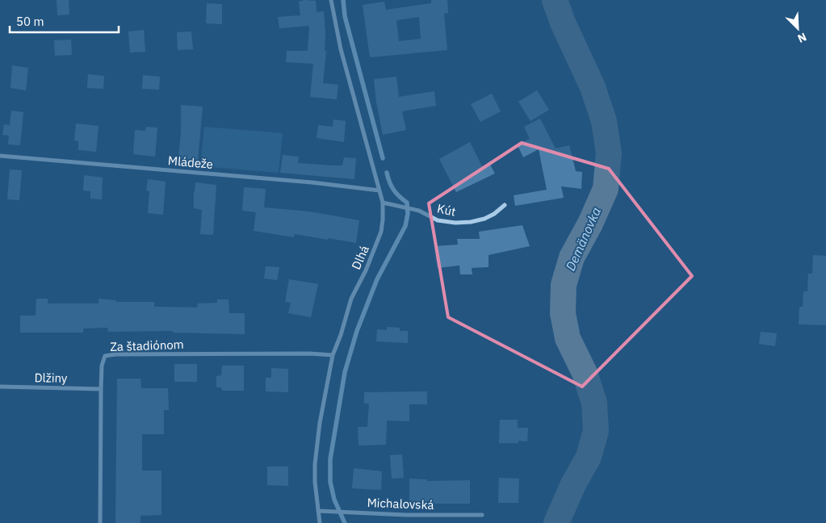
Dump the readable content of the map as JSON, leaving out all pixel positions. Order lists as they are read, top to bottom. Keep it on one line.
{"streets":{"street":["Mládeže","Kút","Dlhá","Za štadiónom","Dlžiny","Michalovská"]},"crossings":[["Mládeže","Dlhá"],["Kút","Dlhá"],["Dlhá","Za štadiónom"],["Dlhá","Michalovská"],["Za štadiónom","Dlžiny"]],"water":["Demänovka"],"scale_bar":"50 m","north":"bottom right"}
